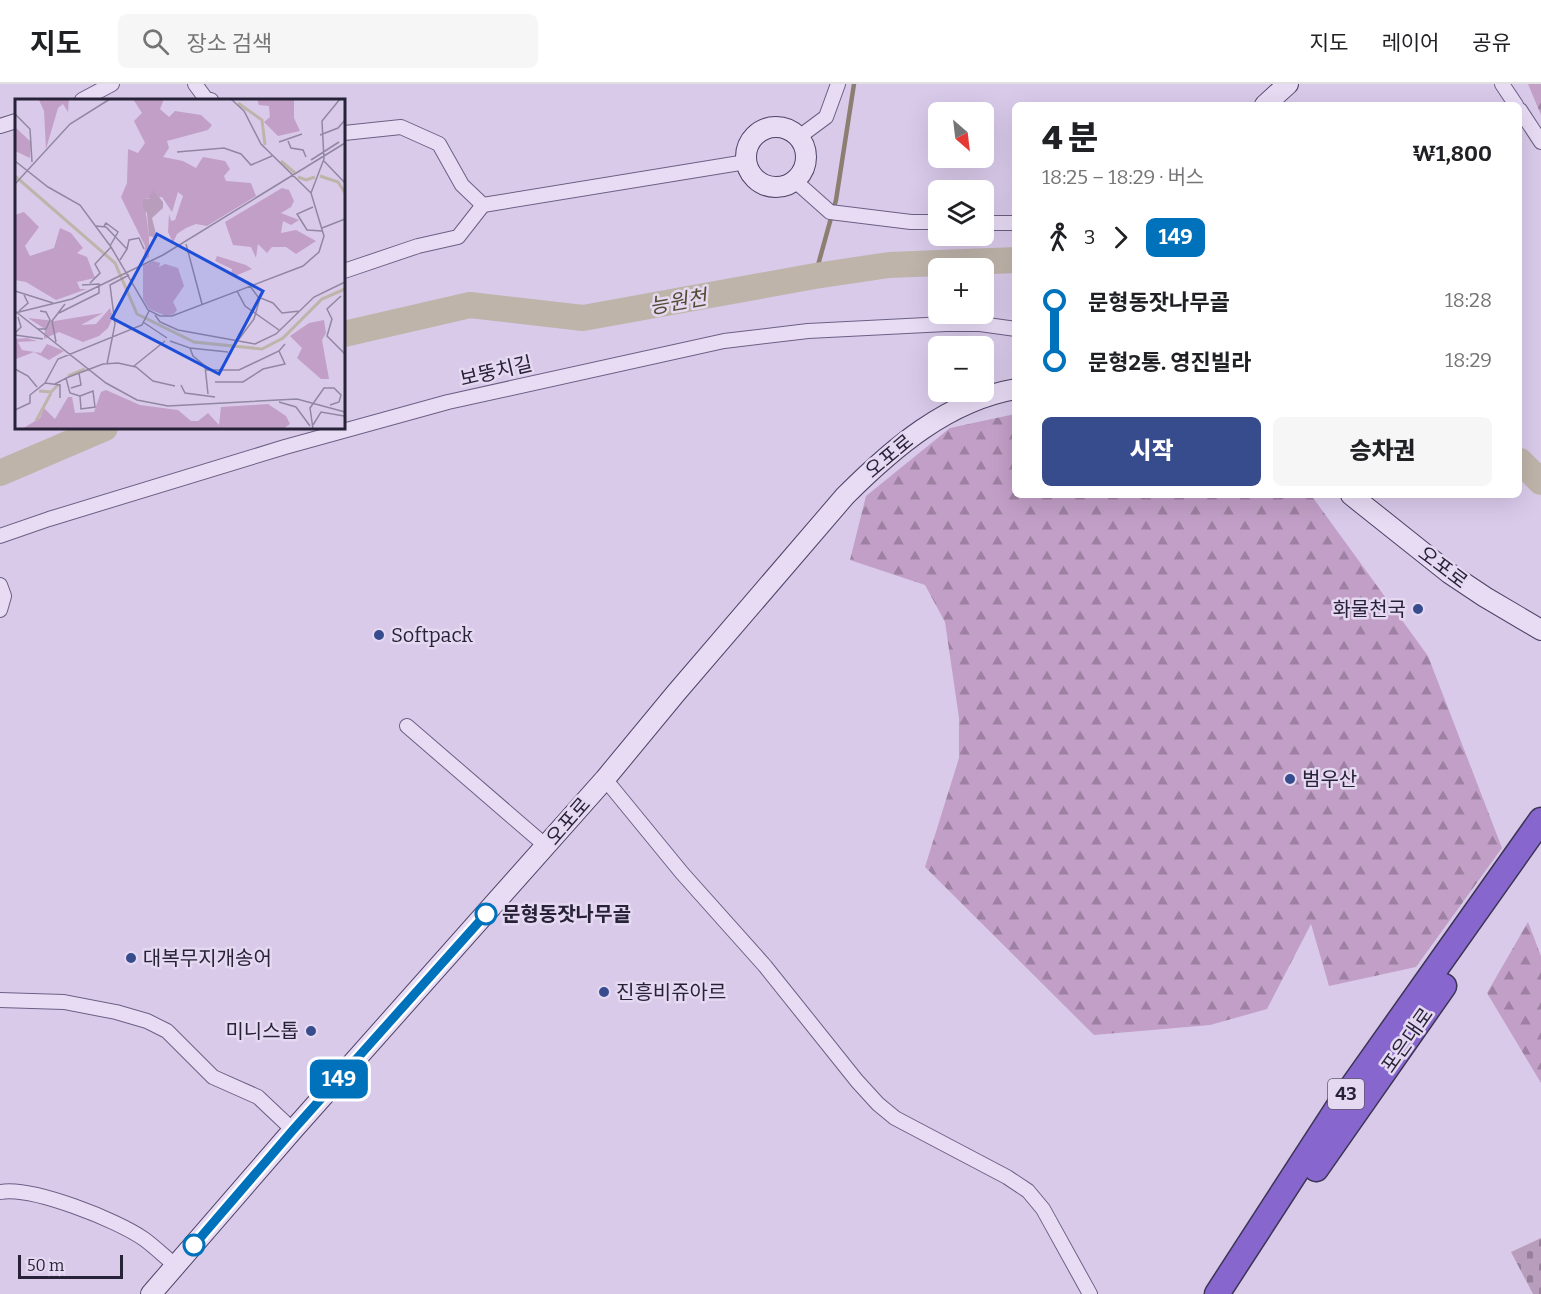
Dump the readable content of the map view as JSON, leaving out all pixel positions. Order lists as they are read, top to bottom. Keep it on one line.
{"streets":{"highway":["포은대로","43"],"street":["보뚱치길","오포로"]},"crossings":[["포은대로","43"]],"water":["능원천"],"places":["화물천국","Softpack","범우산","문형동잣나무골","대복무지개송어","진흥비쥬아르","미니스톱"],"lines":["bus line 149"],"scale_bar":"50 m","north":"bottom right","page":{"header":"지도","search":"장소 검색","nav":["지도","레이어","공유"],"on_map":"149","map_buttons":["+","−"],"heading":["4 분","18:25 – 18:29 · 버스","₩1,800"],"legs":["3","149"],"list":[{"name":"문형동잣나무골","value":"18:28"},{"name":"문형2통. 영진빌라","value":"18:29"}],"buttons":["시작","승차권"],"scale":"50 m"}}
